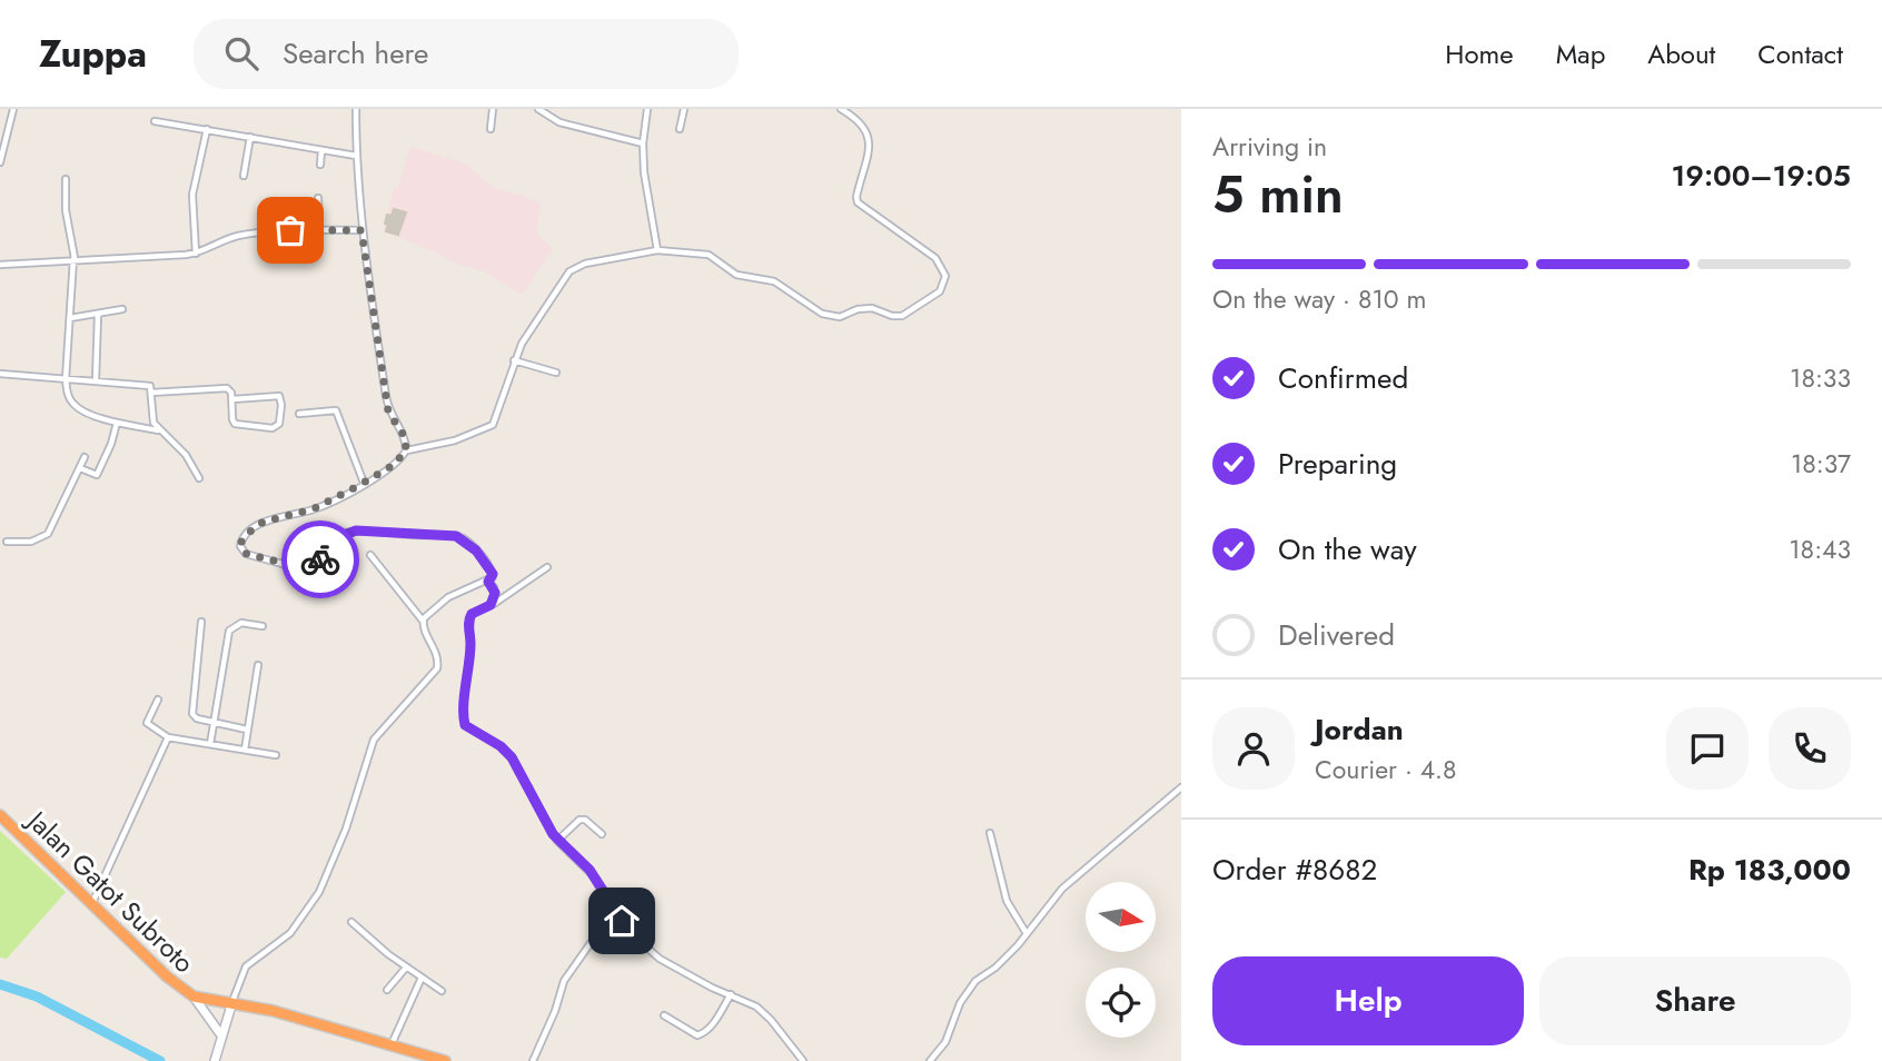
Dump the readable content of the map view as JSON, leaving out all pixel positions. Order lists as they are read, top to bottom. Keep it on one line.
{"streets":{"highway":["Jalan Gatot Subroto"]},"north":"right","page":{"header":"Zuppa","search":"Search here","nav":["Home","Map","About","Contact"],"heading":["5 min","Arriving in","19:00–19:05"],"panel":["Jordan","Courier · 4.8","Order #8682","Rp 183,000"],"bar":"On the way · 810 m","list":[["Confirmed","18:33"],["Preparing","18:37"],["On the way","18:43"],"Delivered"],"buttons":["Help","Share"]}}
